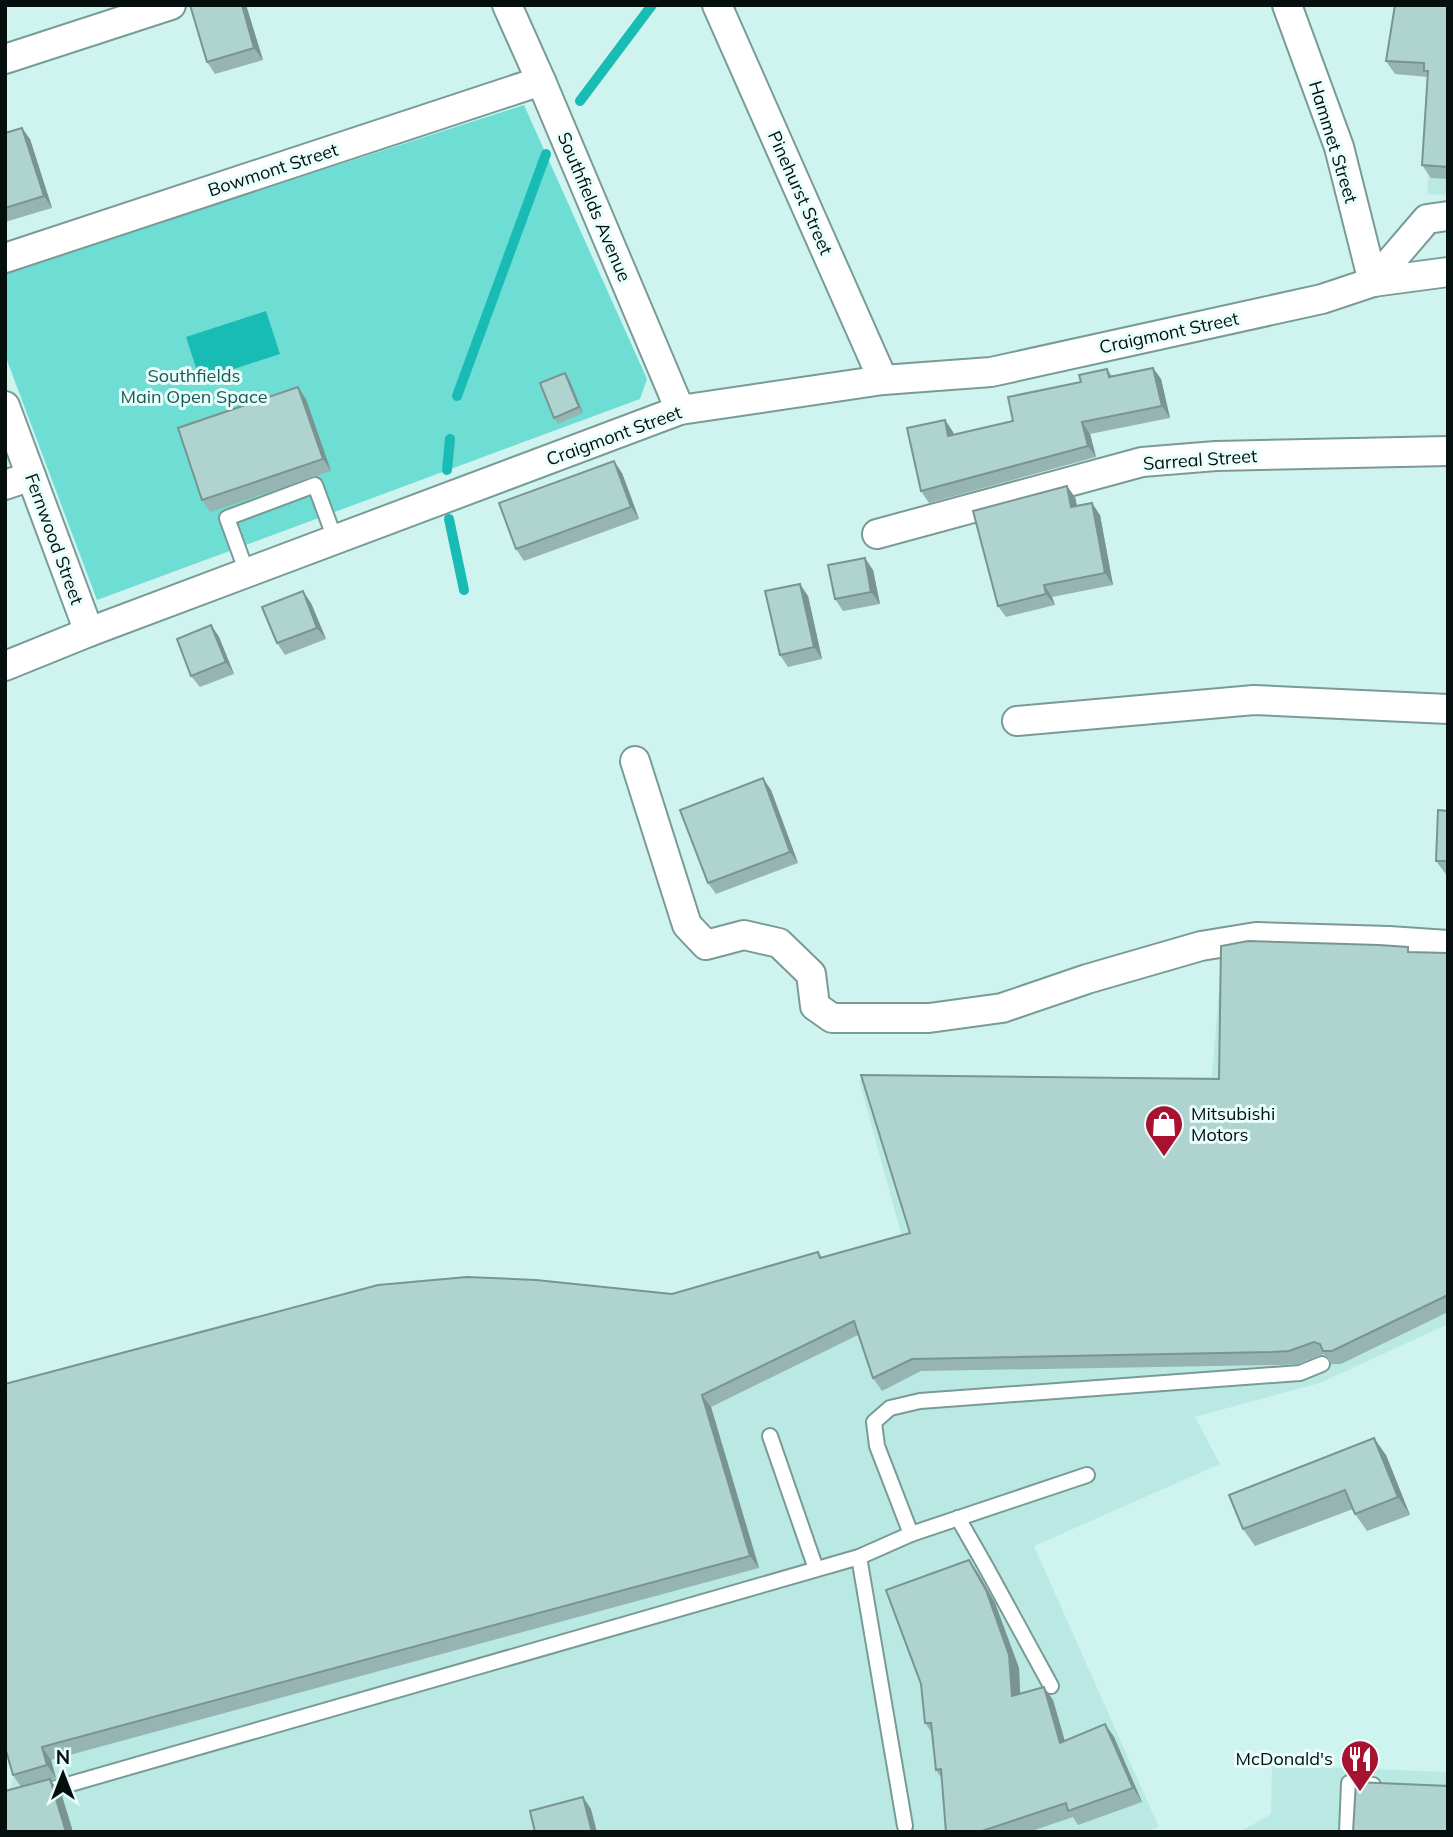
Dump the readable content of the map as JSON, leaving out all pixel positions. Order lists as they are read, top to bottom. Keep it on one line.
{"streets":{"street":["Hammet Street","Bowmont Street","Pinehurst Street","Southfields Avenue","Craigmont Street","Sarreal Street","Fernwood Street"]},"crossings":[["Hammet Street","Craigmont Street"],["Bowmont Street","Southfields Avenue"],["Pinehurst Street","Craigmont Street"],["Southfields Avenue","Craigmont Street"],["Craigmont Street","Fernwood Street"]],"parks":["Southfields Main Open Space"],"places":{"shop":["Mitsubishi Motors"],"restaurant":["McDonald's"]},"north":"top"}
